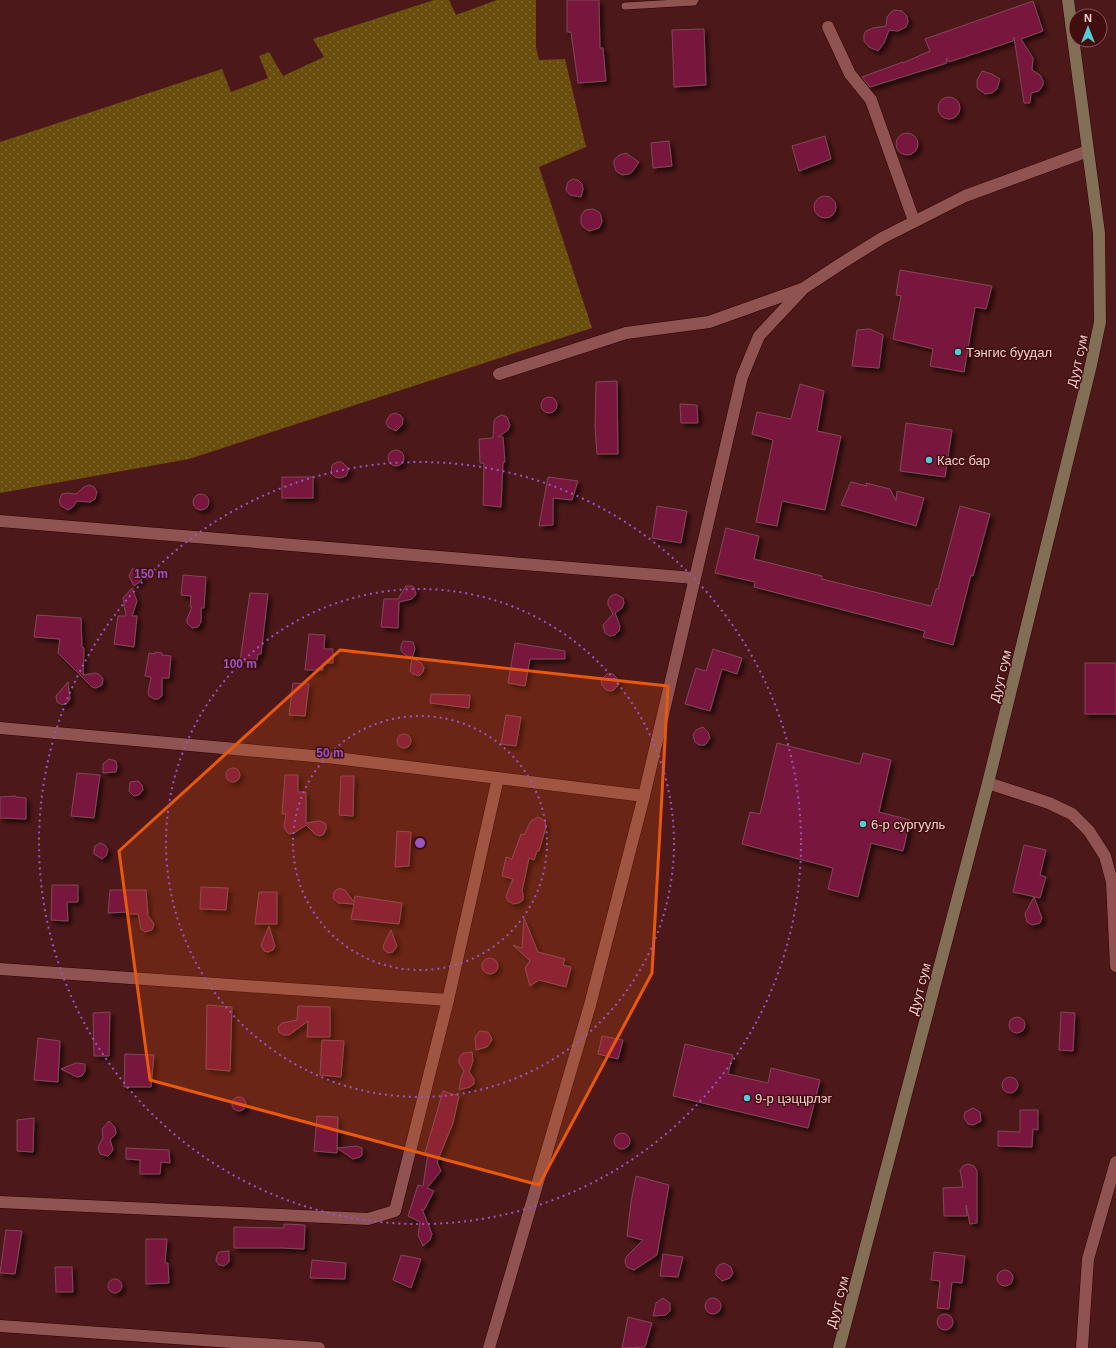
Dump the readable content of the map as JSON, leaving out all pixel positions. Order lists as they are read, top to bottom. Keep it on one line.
{"streets":{"main road":["Дуут сум"]},"places":["Тэнгис буудал","Касс бар","6-р сургууль","9-р цэццрлэг"],"north":"top","rings":["150 m","100 m","50 m"]}
